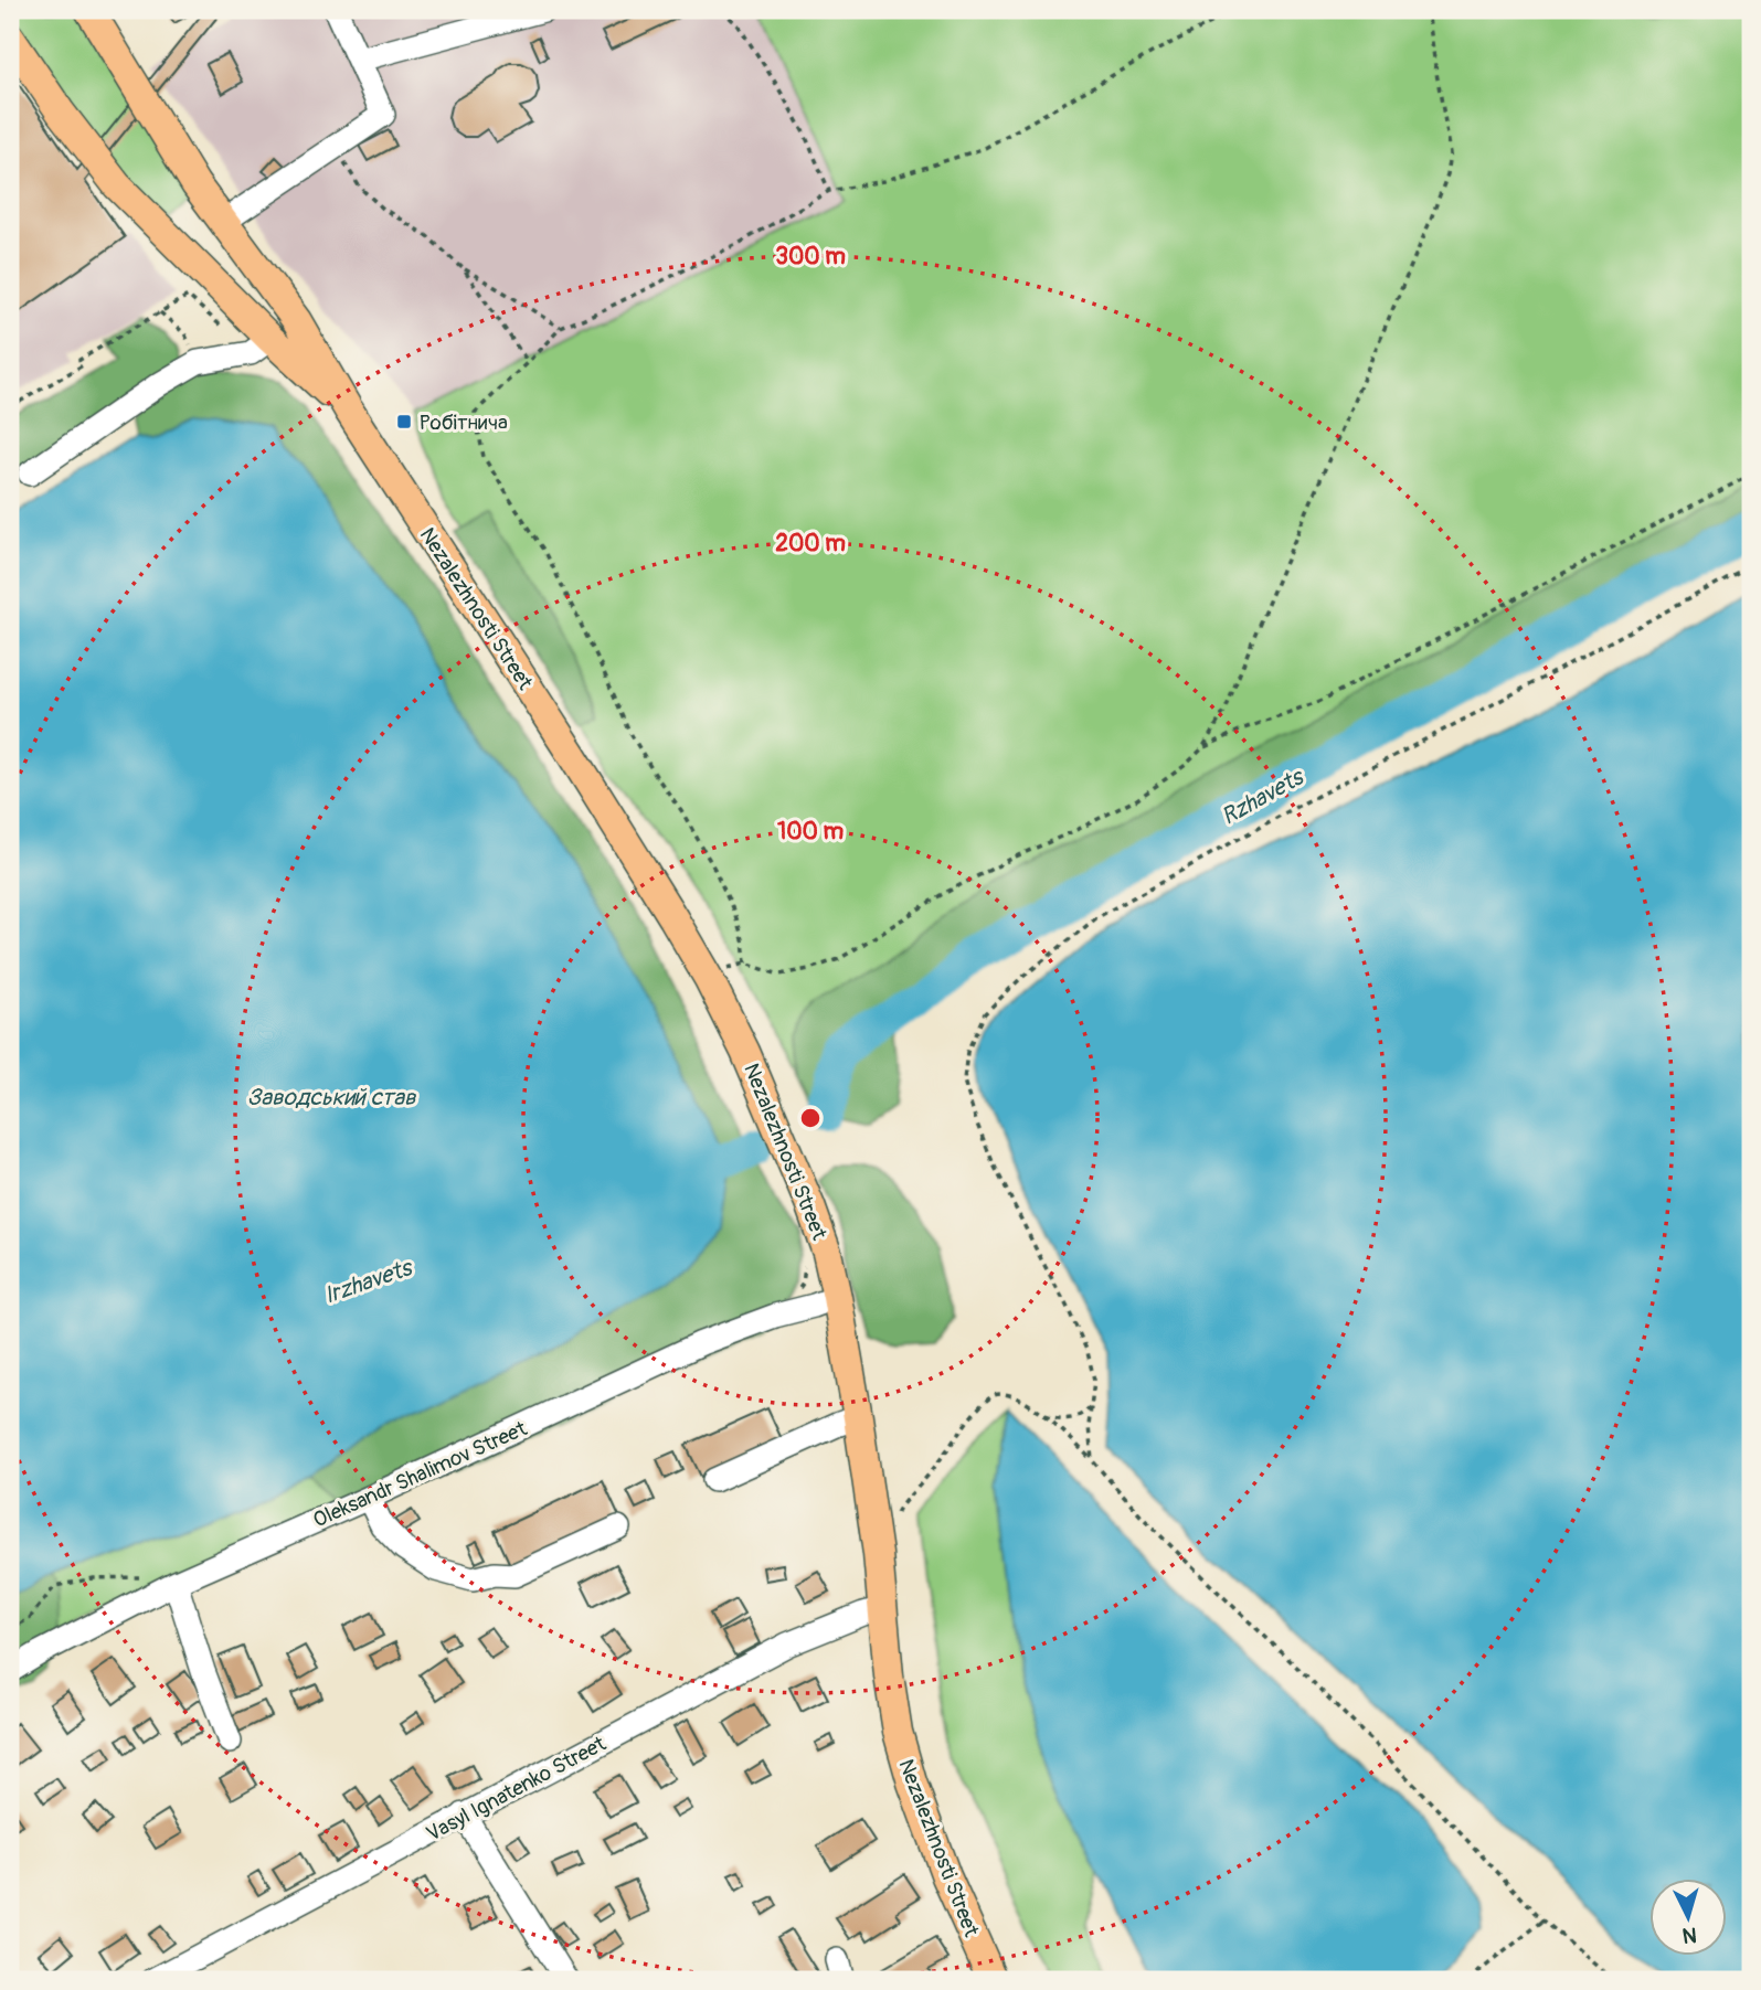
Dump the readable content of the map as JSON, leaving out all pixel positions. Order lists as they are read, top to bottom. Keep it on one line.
{"streets":{"main road":["Nezalezhnosti Street"],"street":["Oleksandr Shalimov Street","Vasyl Ignatenko Street"]},"crossings":[["Nezalezhnosti Street","Oleksandr Shalimov Street"],["Nezalezhnosti Street","Vasyl Ignatenko Street"]],"water":["Rzhavets","Заводський став","Irzhavets"],"places":{"transit":["Робітнича"]},"north":"bottom","rings":["300 m","200 m","100 m"]}
